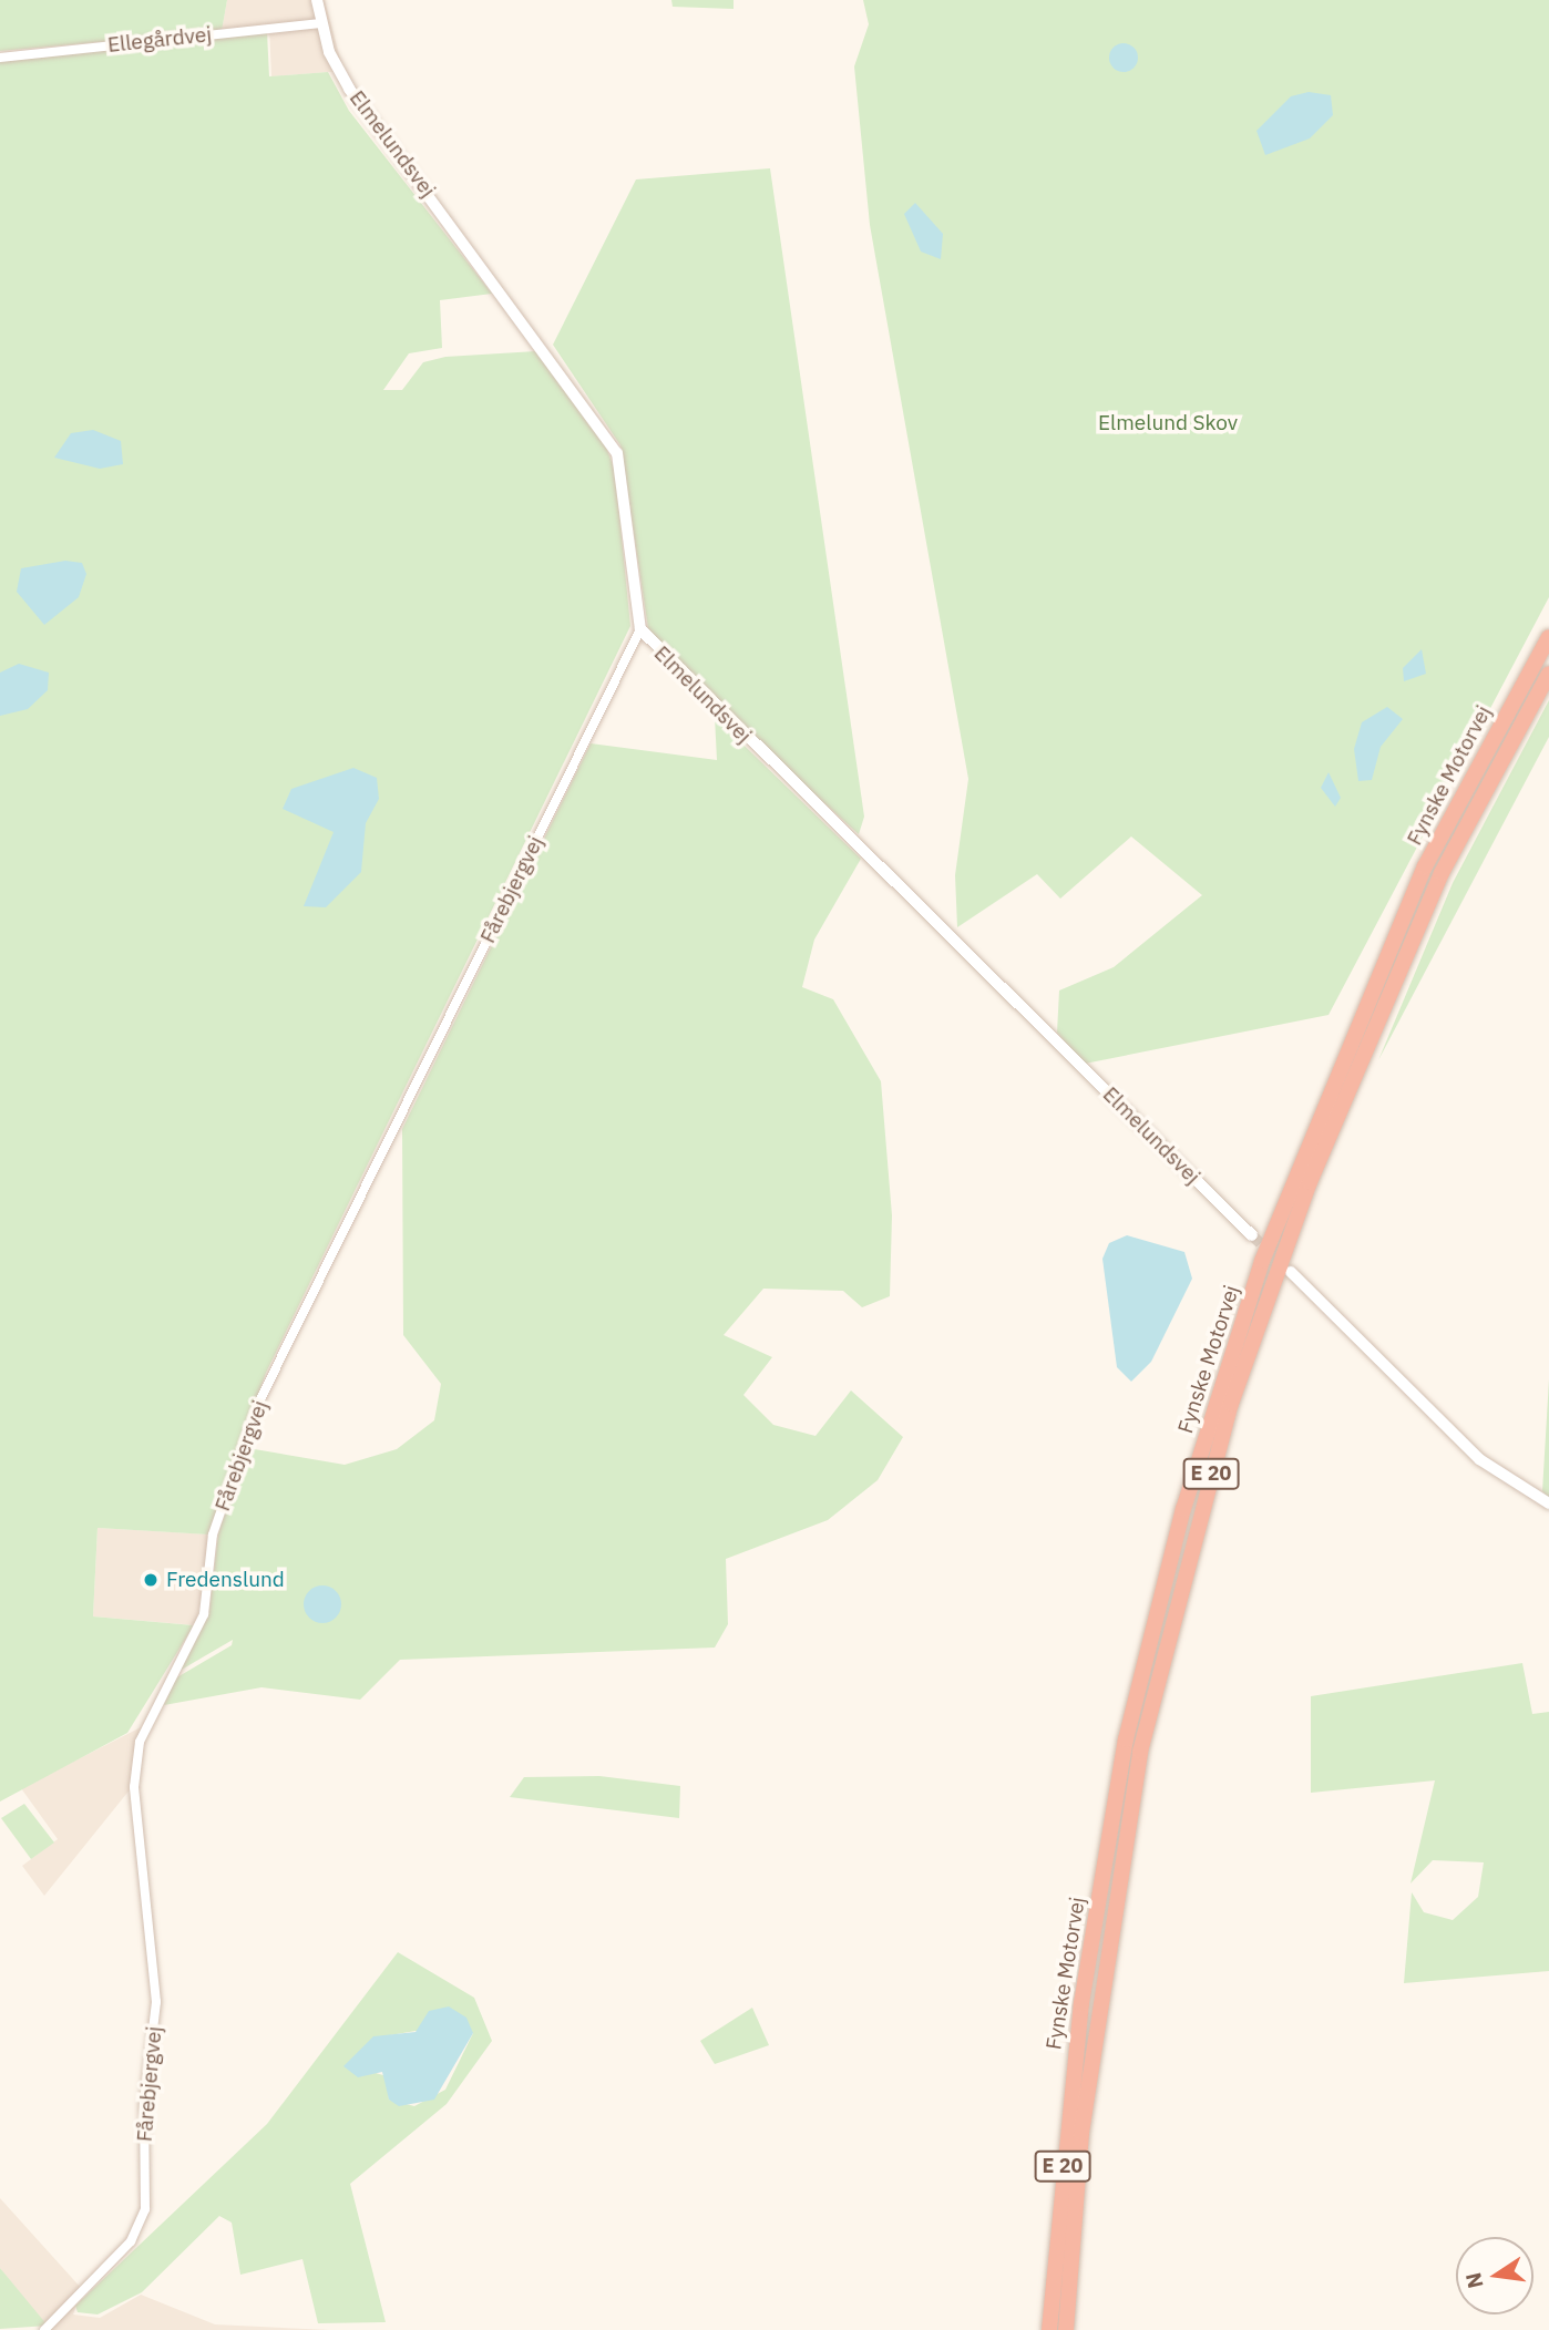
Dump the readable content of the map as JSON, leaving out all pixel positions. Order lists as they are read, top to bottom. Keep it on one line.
{"streets":{"highway":["Fynske Motorvej","E 20"],"street":["Ellegårdvej","Elmelundsvej","Fårebjergvej"]},"crossings":[["Ellegårdvej","Elmelundsvej"],["Elmelundsvej","Fårebjergvej"]],"parks":["Elmelund Skov"],"places":["Fredenslund"],"north":"left"}
